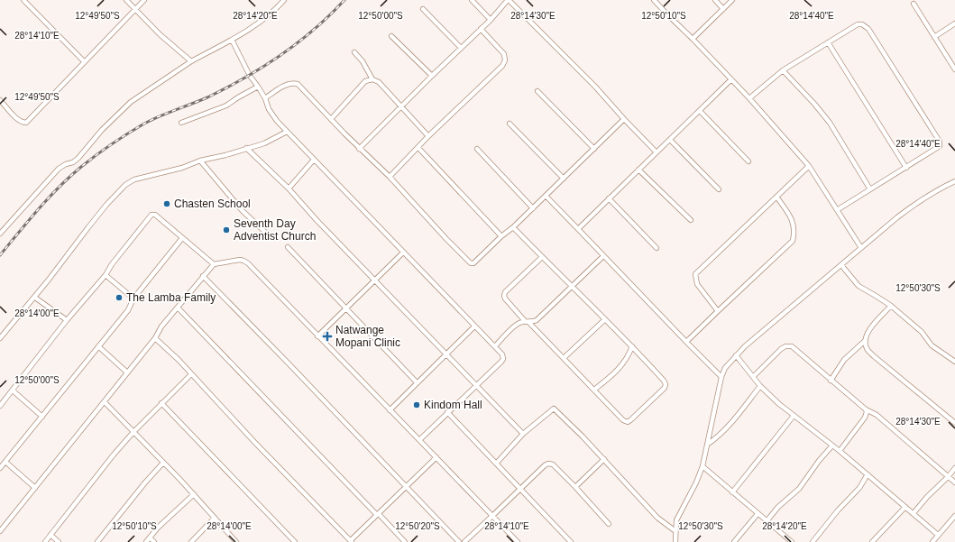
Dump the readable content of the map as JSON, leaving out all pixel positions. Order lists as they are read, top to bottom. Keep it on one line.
{"places":{"other":["Chasten School","Seventh Day Adventist Church","The Lamba Family","Kindom Hall"],"health":["Natwange Mopani Clinic"]},"coordinates":["28°14'20\"E","12°50'00\"S","28°14'30\"E","28°14'40\"E","12°49'50\"S","12°50'10\"S","28°14'10\"E","12°50'30\"S","28°14'00\"E","12°50'20\"S"]}
